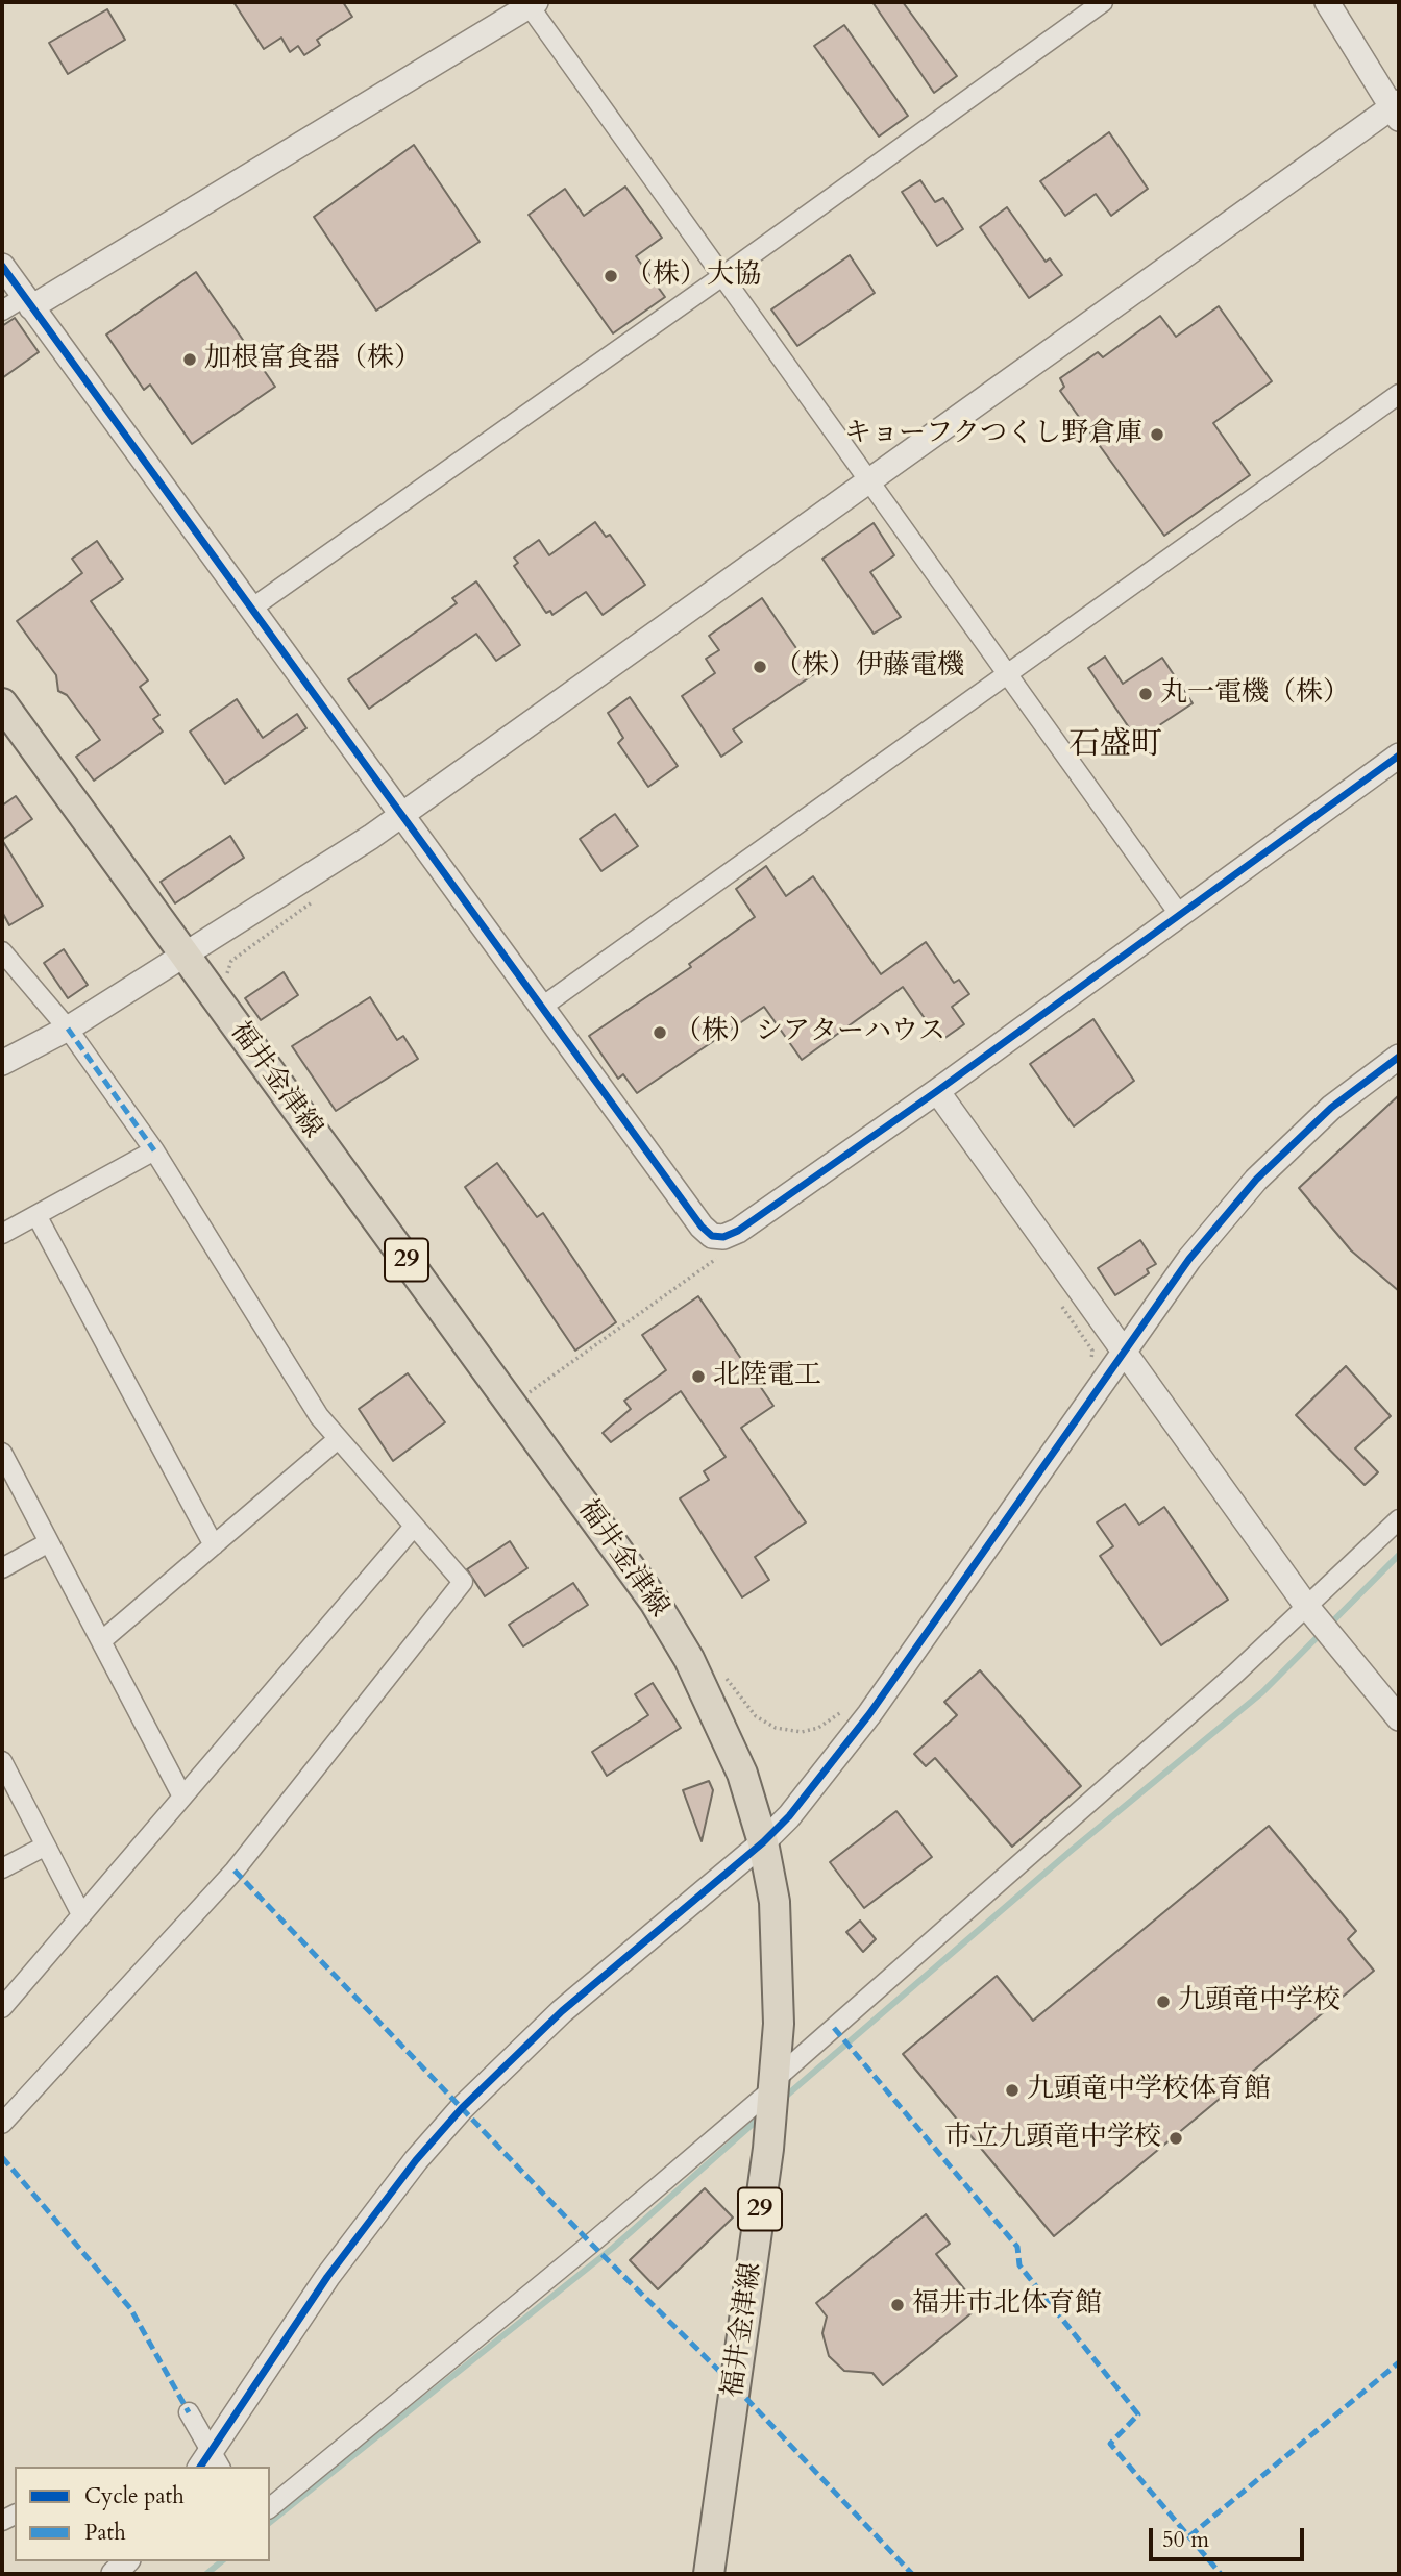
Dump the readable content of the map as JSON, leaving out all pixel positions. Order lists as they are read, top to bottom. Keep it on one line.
{"streets":{"main road":["福井金津線","29"]},"districts":["石盛町"],"places":["（株）大協","加根富食器（株）","キョーフクつくし野倉庫","（株）伊藤電機","丸一電機（株）","（株）シアターハウス","北陸電工","九頭竜中学校","九頭竜中学校体育館","市立九頭竜中学校","福井市北体育館"],"legend":["Cycle path","Path"],"scale_bar":"50 m"}
